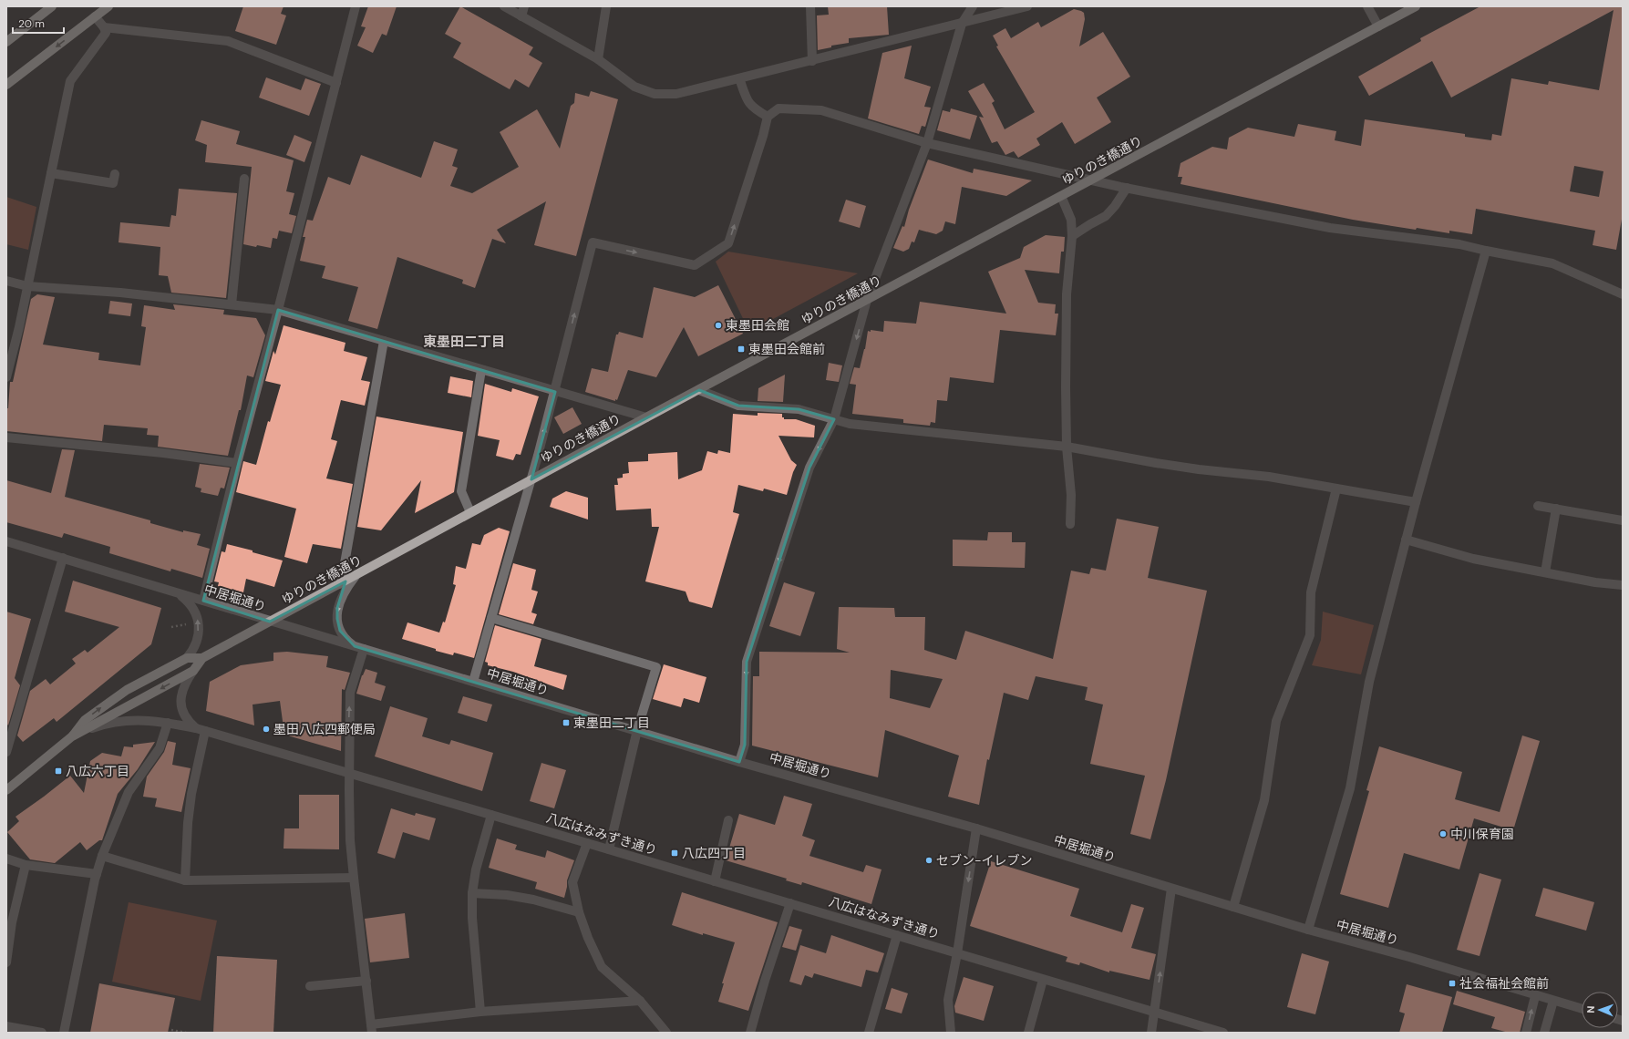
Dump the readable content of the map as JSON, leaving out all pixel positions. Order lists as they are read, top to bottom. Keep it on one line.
{"streets":{"main road":["ゆりのき橋通り","八広はなみずき通り"],"street":["中居堀通り"]},"crossings":[["ゆりのき橋通り","中居堀通り"],["ゆりのき橋通り","八広はなみずき通り"]],"districts":["東墨田二丁目"],"places":{"other":["東墨田会館","墨田八広四郵便局","中川保育園","セブン-イレブン"],"transit":["東墨田会館前","東墨田二丁目","八広六丁目","八広四丁目","社会福祉会館前"]},"scale_bar":"20 m","north":"left"}
